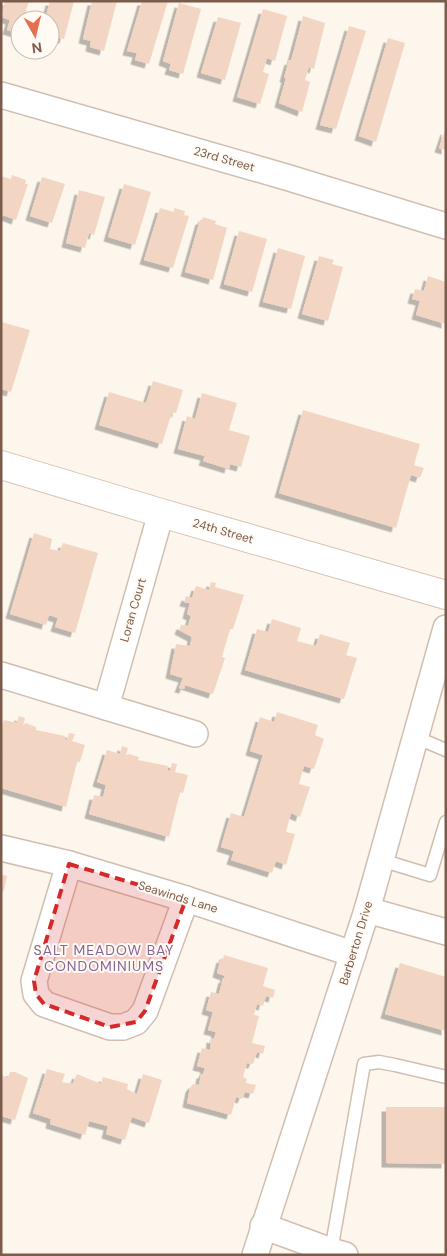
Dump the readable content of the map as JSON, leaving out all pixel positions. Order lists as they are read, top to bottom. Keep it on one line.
{"streets":{"street":["23rd Street","24th Street","Loran Court","Seawinds Lane","Barberton Drive"]},"crossings":[["24th Street","Loran Court"],["Seawinds Lane","Barberton Drive"]],"districts":["SALT MEADOW BAY CONDOMINIUMS"],"north":"bottom"}
